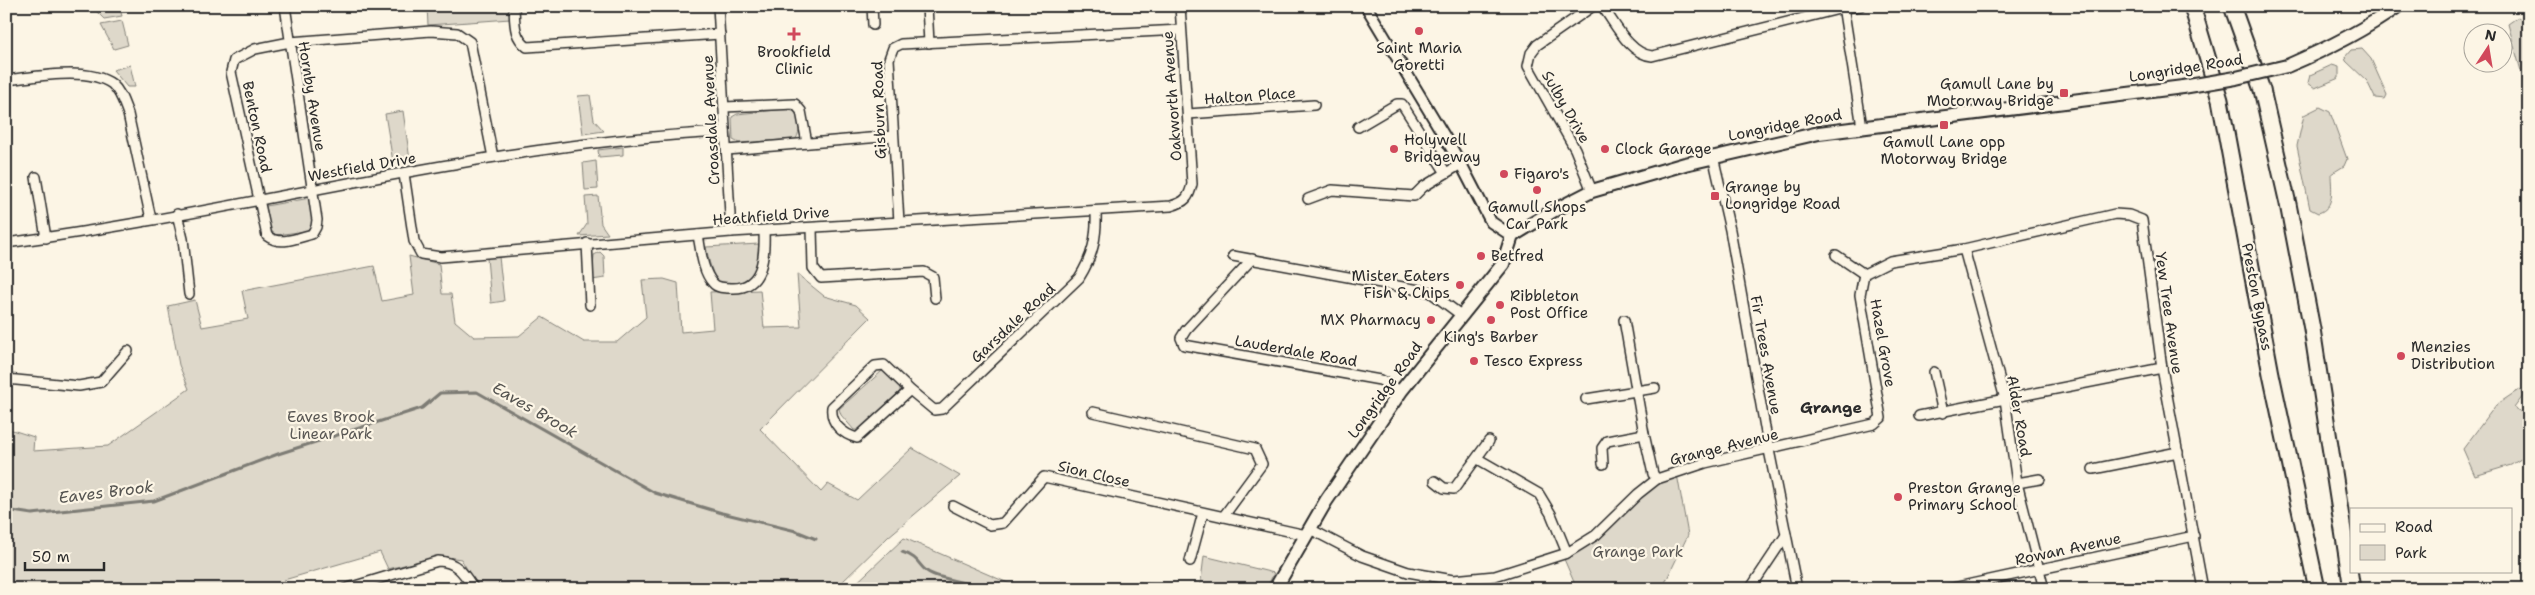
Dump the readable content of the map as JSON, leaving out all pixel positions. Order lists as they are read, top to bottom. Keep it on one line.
{"streets":{"highway":["Preston Bypass"],"main road":["Longridge Road"],"street":["Hornby Avenue","Oakworth Avenue","Halton Place","Sulby Drive","Gisburn Road","Croasdale Avenue","Benton Road","Westfield Drive","Heathfield Drive","Yew Tree Avenue","Garsdale Road","Hazel Grove","Lauderdale Road","Fir Trees Avenue","Alder Road","Grange Avenue","Sion Close","Rowan Avenue"]},"crossings":[["Longridge Road","Sulby Drive"],["Longridge Road","Lauderdale Road"],["Longridge Road","Fir Trees Avenue"],["Longridge Road","Grange Avenue"],["Longridge Road","Sion Close"],["Hornby Avenue","Benton Road"],["Hornby Avenue","Westfield Drive"],["Oakworth Avenue","Halton Place"],["Oakworth Avenue","Gisburn Road"],["Oakworth Avenue","Heathfield Drive"],["Gisburn Road","Heathfield Drive"],["Croasdale Avenue","Westfield Drive"],["Croasdale Avenue","Heathfield Drive"],["Benton Road","Westfield Drive"],["Westfield Drive","Heathfield Drive"],["Heathfield Drive","Garsdale Road"],["Yew Tree Avenue","Alder Road"],["Yew Tree Avenue","Rowan Avenue"],["Hazel Grove","Grange Avenue"],["Fir Trees Avenue","Grange Avenue"],["Alder Road","Rowan Avenue"],["Grange Avenue","Sion Close"]],"districts":["Grange"],"water":["Eaves Brook"],"parks":["Eaves Brook Linear Park","Grange Park"],"places":{"other":["Saint Maria Goretti","Holywell Bridgeway","Clock Garage","Figaro's","Gamull Shops Car Park","Betfred","Mister Eaters Fish & Chips","Ribbleton Post Office","MX Pharmacy","King's Barber","Menzies Distribution","Tesco Express","Preston Grange Primary School"],"health":["Brookfield Clinic"],"transit":["Gamull Lane by Motorway Bridge","Gamull Lane opp Motorway Bridge","Grange by Longridge Road"]},"legend":["Road","Park"],"scale_bar":"50 m","north":"top"}
